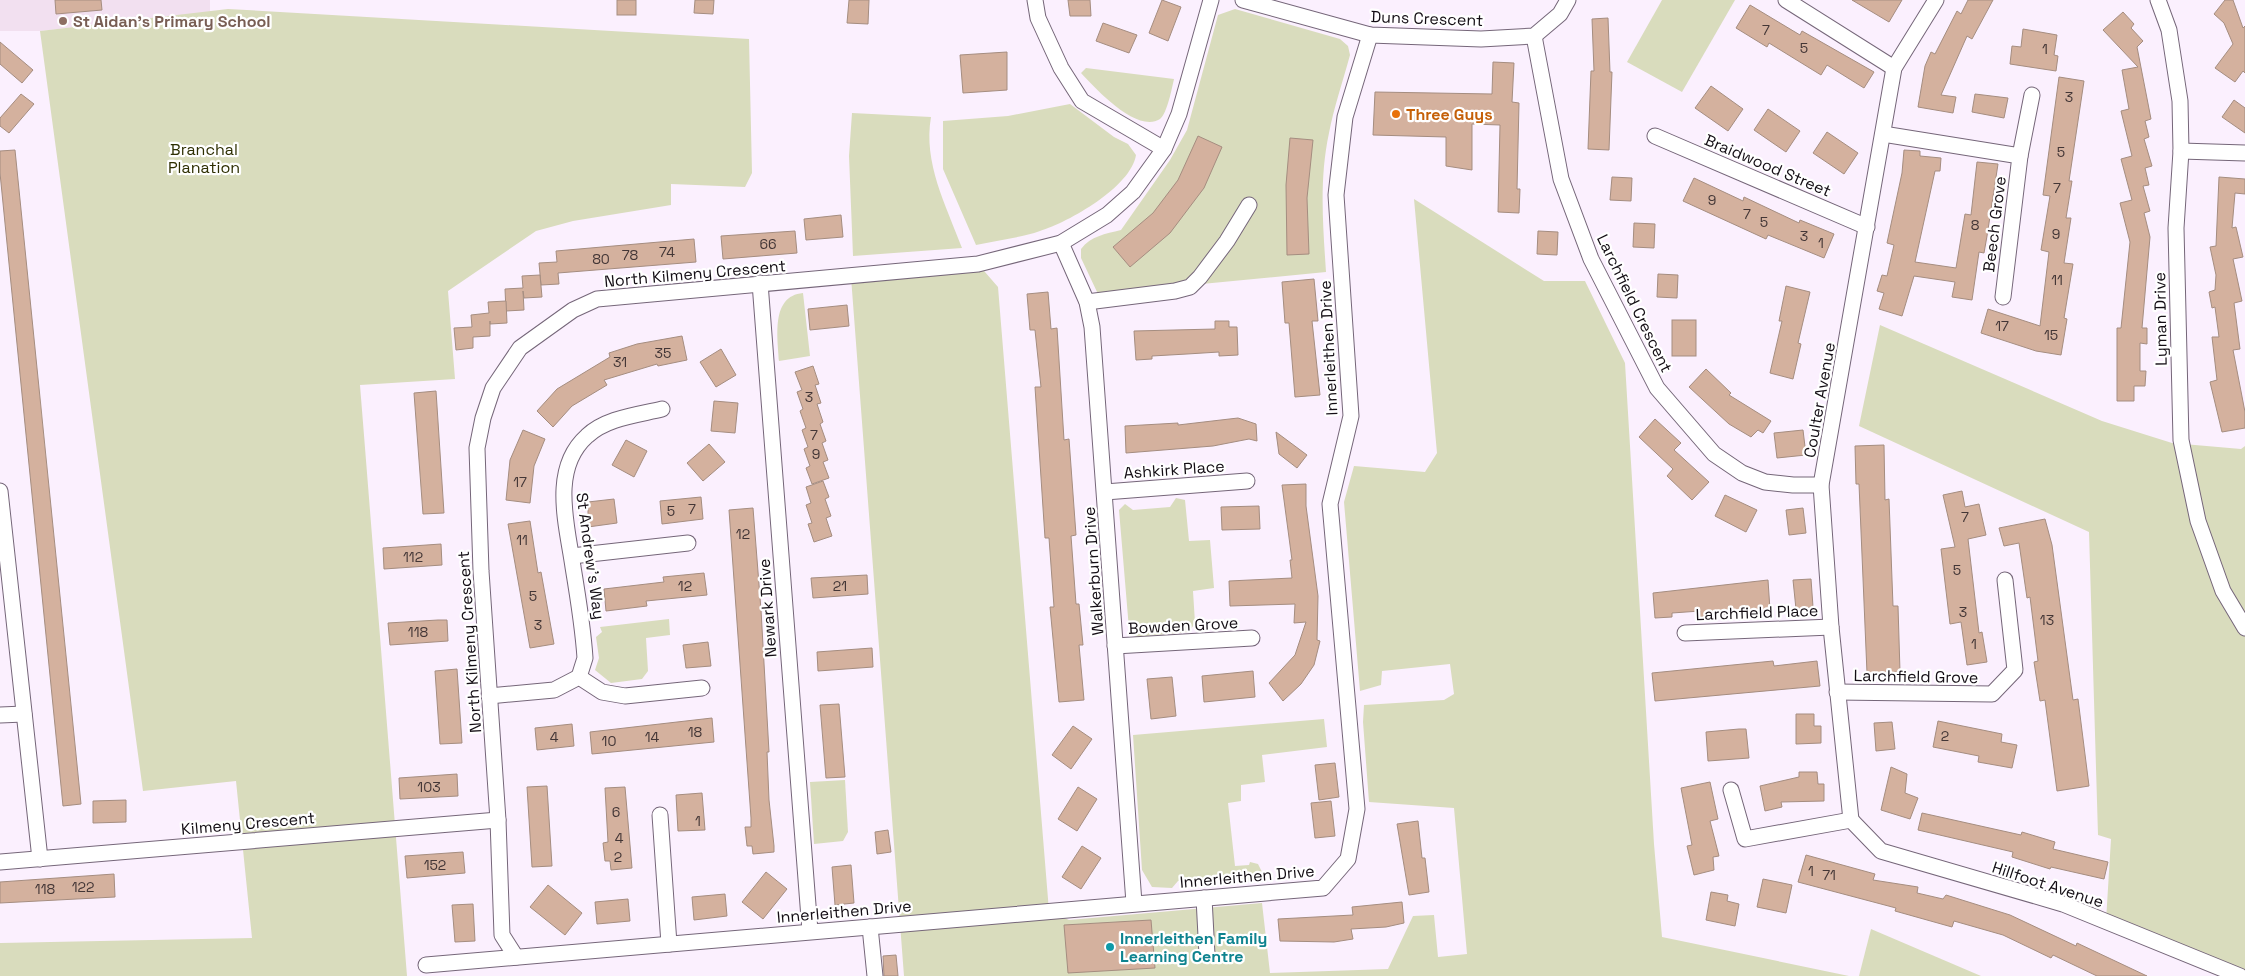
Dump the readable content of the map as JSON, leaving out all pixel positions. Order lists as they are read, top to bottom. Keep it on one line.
{"streets":{"street":["Duns Crescent","Braidwood Street","Beech Grove","North Kilmeny Crescent","Larchfield Crescent","Lyman Drive","Innerleithen Drive","Coulter Avenue","Ashkirk Place","St Andrew's Way","Walkerburn Drive","Newark Drive","Larchfield Place","Bowden Grove","Larchfield Grove","Kilmeny Crescent","Hillfoot Avenue"]},"crossings":[["Duns Crescent","Larchfield Crescent"],["Duns Crescent","Innerleithen Drive"],["Braidwood Street","Coulter Avenue"],["Beech Grove","Coulter Avenue"],["North Kilmeny Crescent","Innerleithen Drive"],["North Kilmeny Crescent","Walkerburn Drive"],["North Kilmeny Crescent","Newark Drive"],["North Kilmeny Crescent","Kilmeny Crescent"],["Larchfield Crescent","Coulter Avenue"],["Innerleithen Drive","Walkerburn Drive"],["Innerleithen Drive","Newark Drive"],["Coulter Avenue","Larchfield Place"],["Coulter Avenue","Larchfield Grove"],["Coulter Avenue","Hillfoot Avenue"],["Ashkirk Place","Walkerburn Drive"],["Walkerburn Drive","Bowden Grove"]],"parks":["Branchal Planation"],"places":["St Aidan's Primary School","Three Guys","Innerleithen Family Learning Centre"],"house_numbers":["7","5","1","3","5","7","9","7","5","8","9","3","1","66","74","78","80","11","17","15","35","31","3","7","9","17","7","5","7","12","11","112","5","12","21","5","3","13","3","118","1","18","2","4","14","10","103","6","1","4","2","152","1","71","122","118"]}
